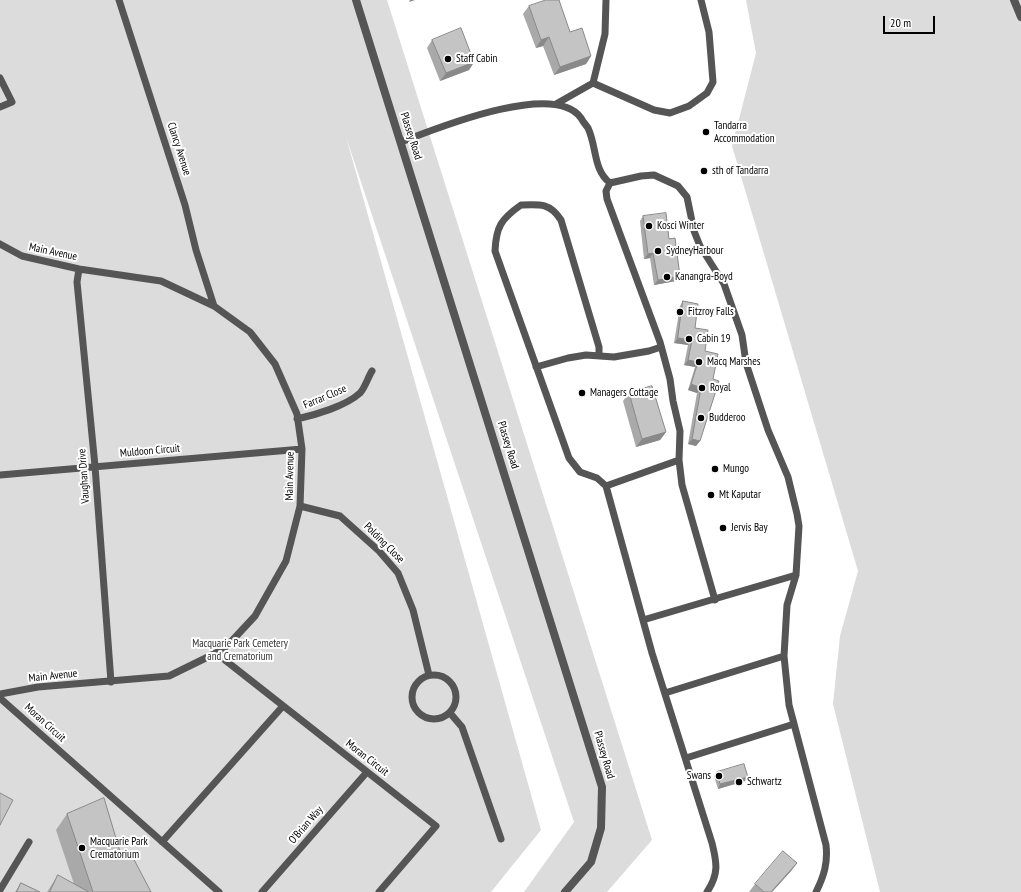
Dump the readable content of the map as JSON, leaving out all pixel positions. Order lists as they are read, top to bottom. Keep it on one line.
{"streets":{"street":["Plassey Road"],"lane":["Clancy Avenue","Main Avenue","Farrar Close","Muldoon Circuit","Vaughan Drive","Polding Close","Moran Circuit","O'Brian Way"]},"crossings":[["Clancy Avenue","Main Avenue"],["Main Avenue","Farrar Close"],["Main Avenue","Muldoon Circuit"],["Main Avenue","Vaughan Drive"],["Main Avenue","Polding Close"],["Main Avenue","Moran Circuit"],["Muldoon Circuit","Vaughan Drive"],["Moran Circuit","O'Brian Way"]],"parks":["Macquarie Park Cemetery and Crematorium"],"places":["Staff Cabin","Tandarra Accommodation","sth of Tandarra","Kosci Winter","SydneyHarbour","Kanangra-Boyd","Fitzroy Falls","Cabin 19","Macq Marshes","Royal","Managers Cottage","Budderoo","Mungo","Mt Kaputar","Jervis Bay","Swans","Schwartz","Macquarie Park Crematorium"],"scale_bar":"20 m"}
